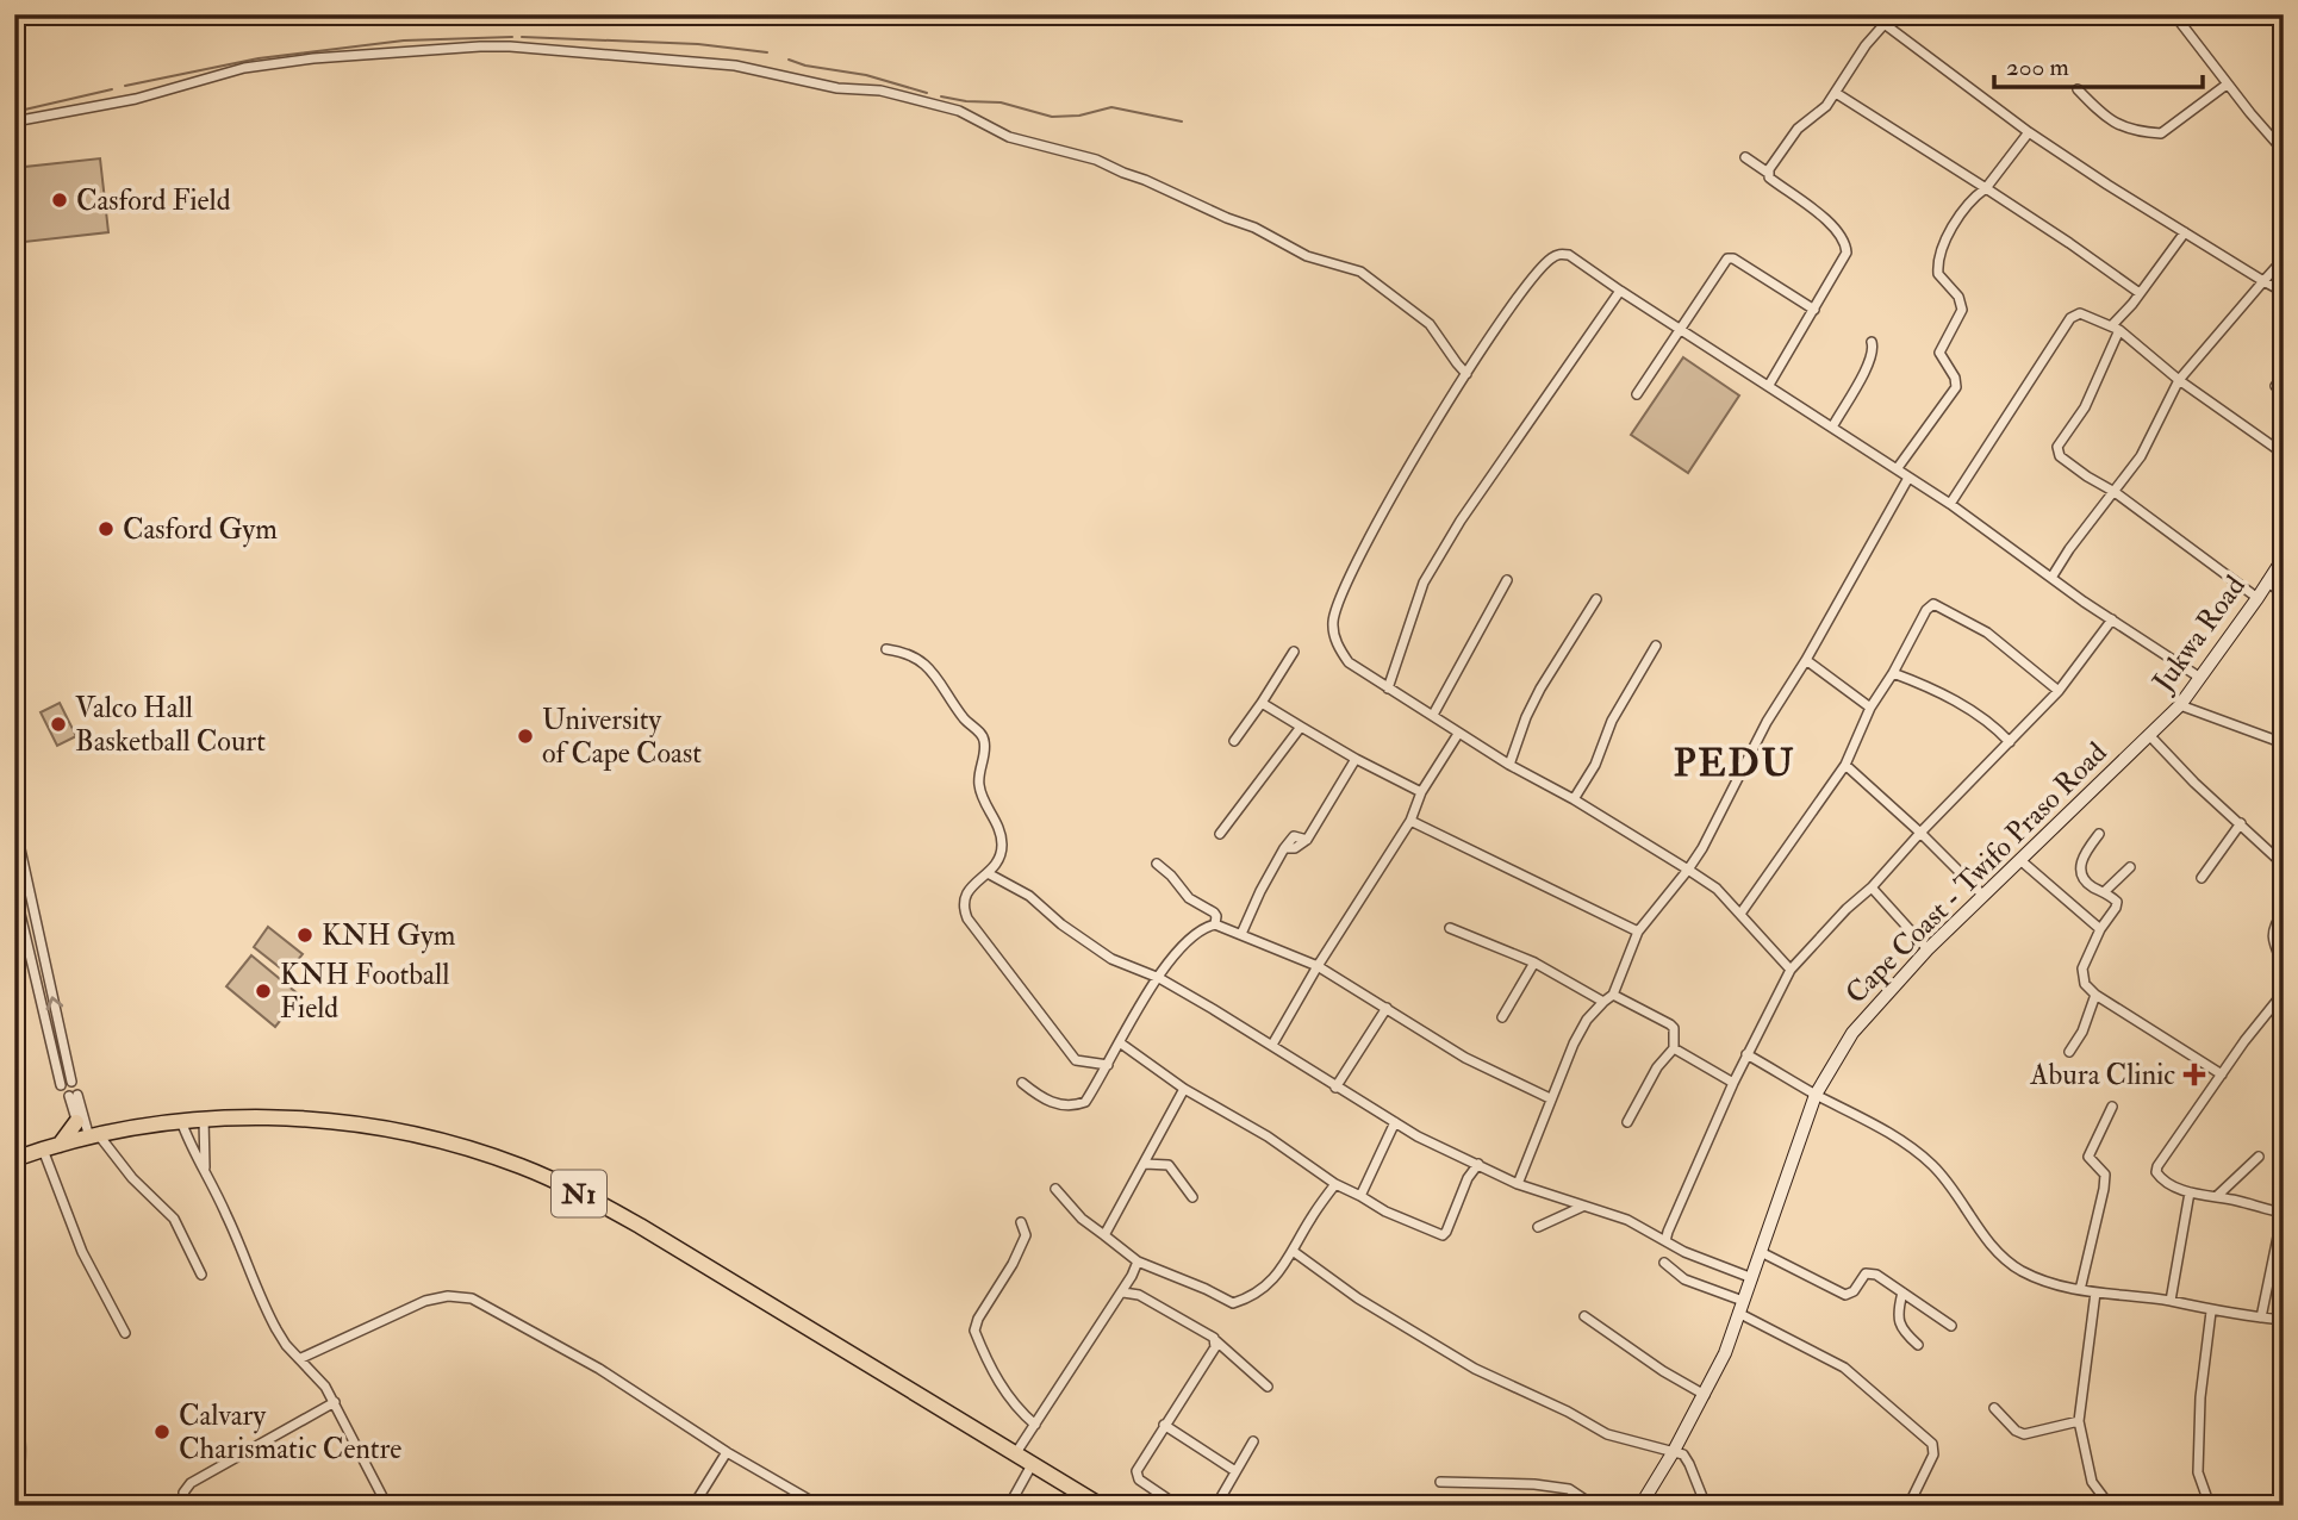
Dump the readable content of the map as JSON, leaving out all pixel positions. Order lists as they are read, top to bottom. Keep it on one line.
{"streets":{"highway":["N1"],"main road":["Jukwa Road","Cape Coast - Twifo Praso Road"]},"crossings":[["Jukwa Road","Cape Coast - Twifo Praso Road"]],"districts":["PEDU"],"places":{"other":["Casford Field","Casford Gym","Valco Hall Basketball Court","University of Cape Coast","KNH Gym","KNH Football Field","Calvary Charismatic Centre"],"health":["Abura Clinic"]},"scale_bar":"200 m"}
